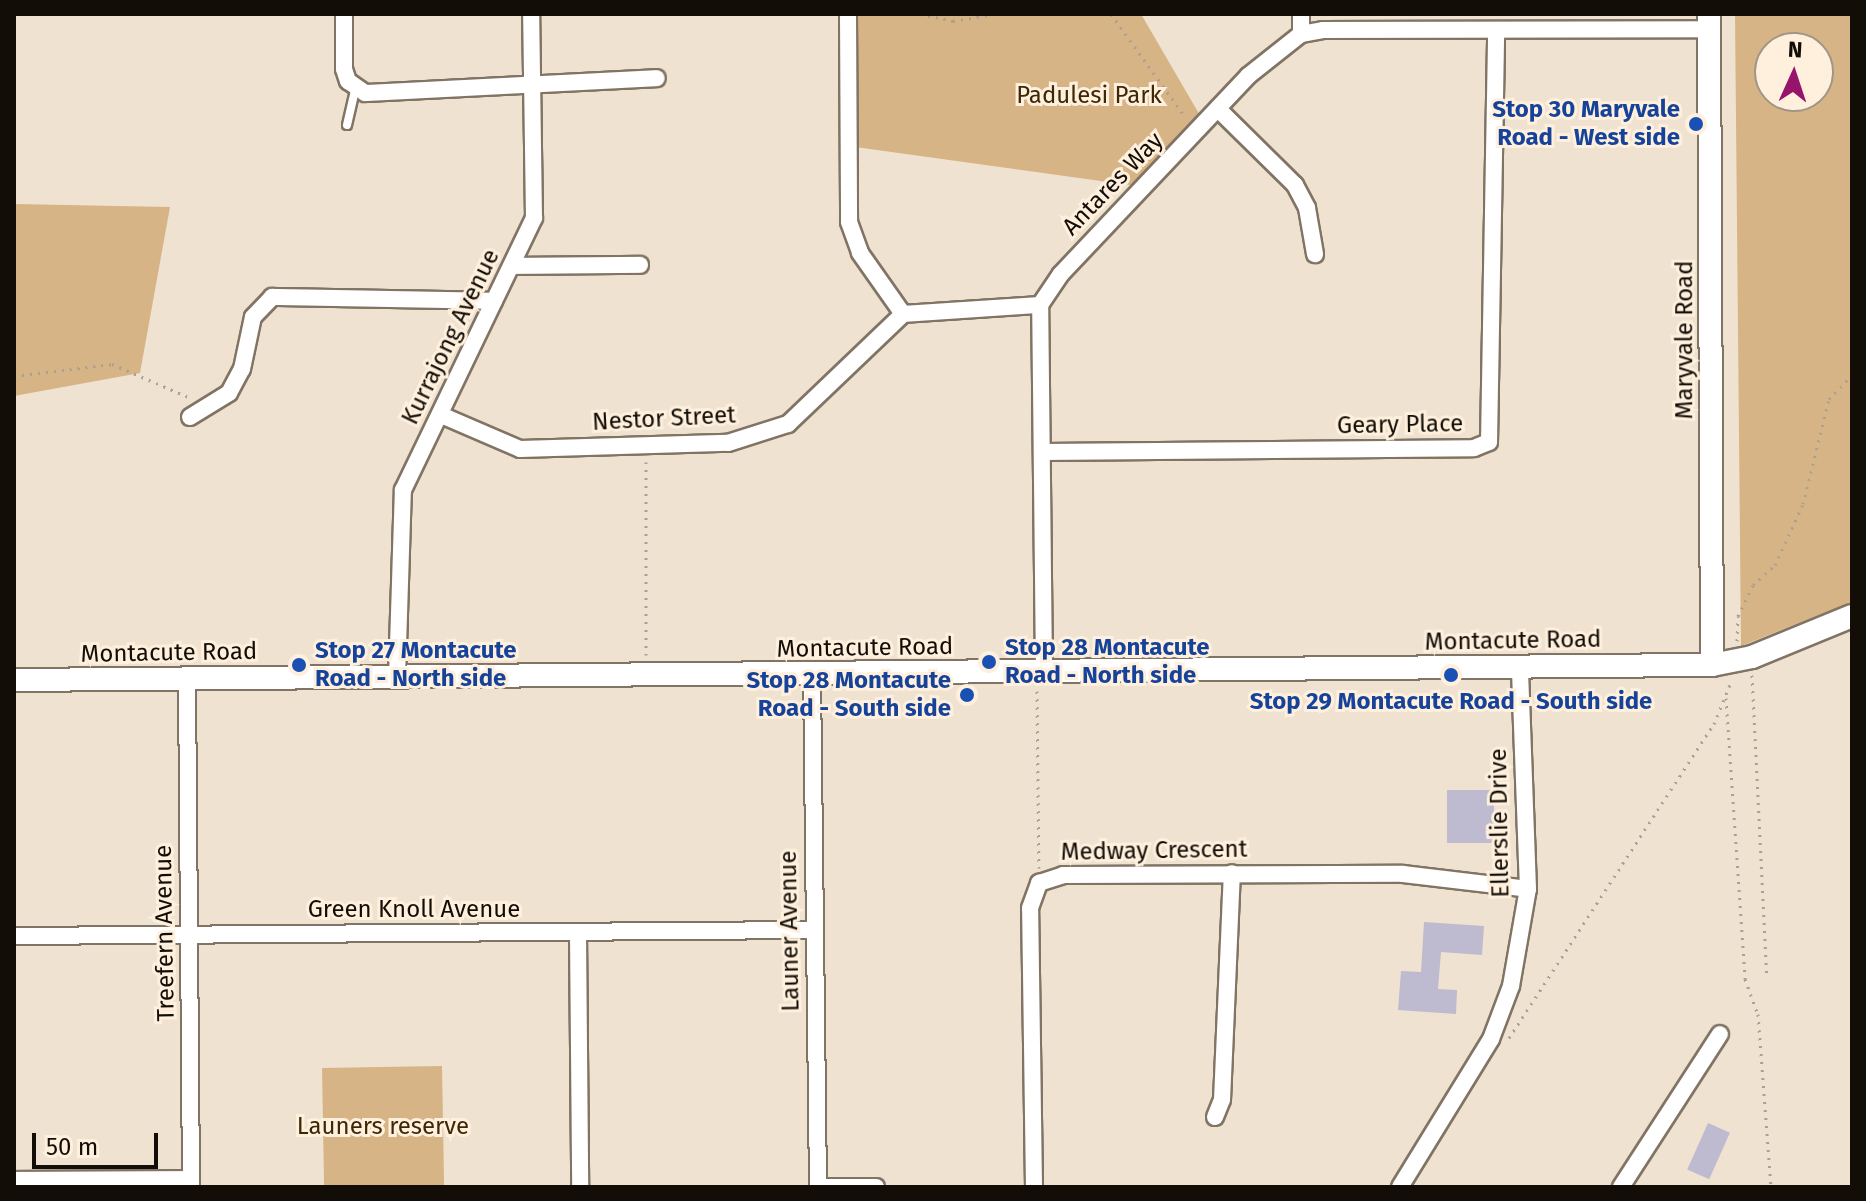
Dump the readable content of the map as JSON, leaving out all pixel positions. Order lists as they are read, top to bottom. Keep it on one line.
{"streets":{"main road":["Maryvale Road","Montacute Road"],"street":["Antares Way","Kurrajong Avenue","Nestor Street","Geary Place","Ellerslie Drive","Medway Crescent","Green Knoll Avenue","Launer Avenue","Treefern Avenue"]},"crossings":[["Kurrajong Avenue","Nestor Street"],["Kurrajong Avenue","Montacute Road"],["Maryvale Road","Montacute Road"],["Montacute Road","Ellerslie Drive"],["Montacute Road","Launer Avenue"],["Montacute Road","Treefern Avenue"],["Ellerslie Drive","Medway Crescent"],["Green Knoll Avenue","Launer Avenue"],["Green Knoll Avenue","Treefern Avenue"]],"parks":["Padulesi Park","Launers reserve"],"places":["Stop 30 Maryvale Road - West side","Stop 28 Montacute Road - North side","Stop 27 Montacute Road - North side","Stop 29 Montacute Road - South side","Stop 28 Montacute Road - South side"],"scale_bar":"50 m","north":"top"}
